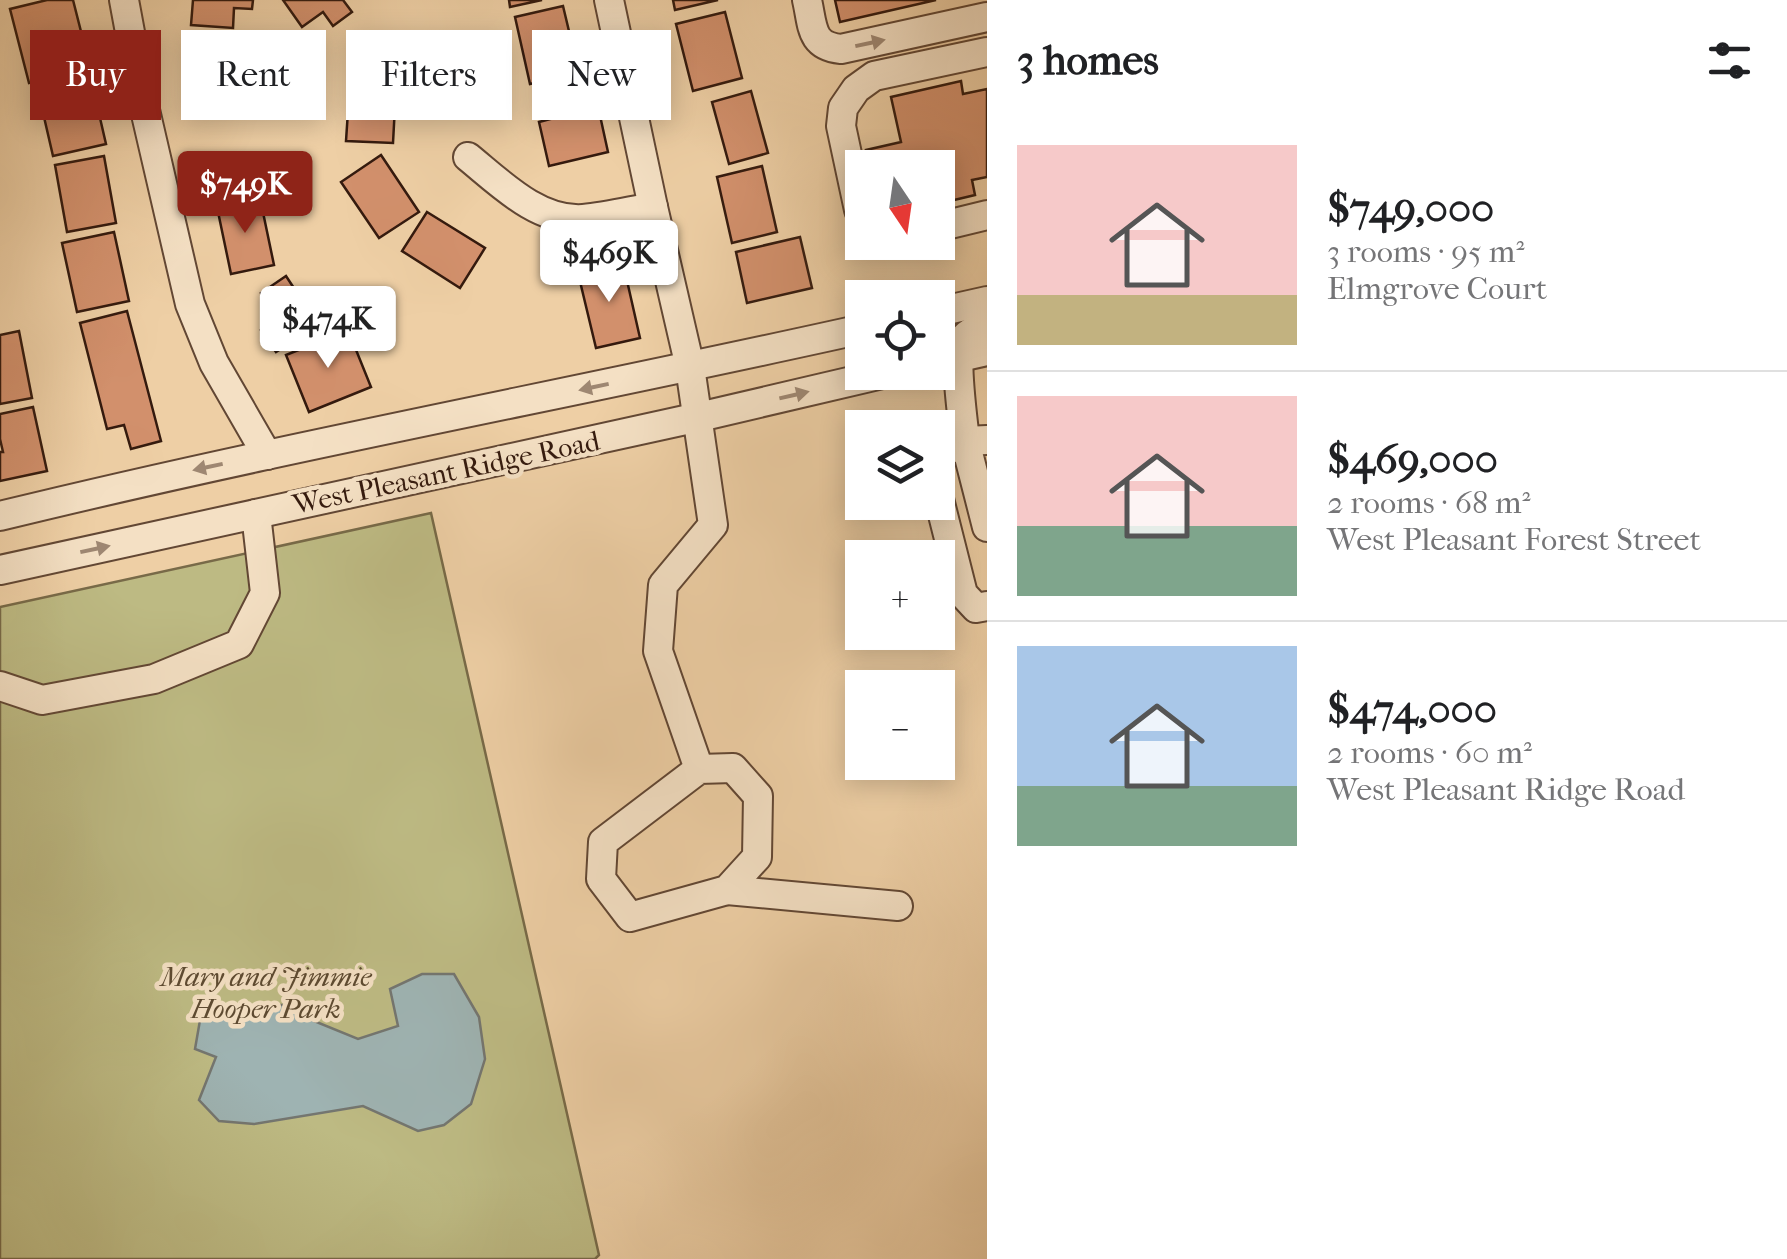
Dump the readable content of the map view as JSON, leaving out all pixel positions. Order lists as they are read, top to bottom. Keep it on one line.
{"streets":{"street":["West Pleasant Ridge Road"]},"parks":["Mary and Jimmie Hooper Park"],"north":"bottom","page":{"heading":"3 homes","chip":["Buy","Rent","Filters","New"],"list":[{"name":"$749,000","note":"3 rooms · 95 m² · Elmgrove Court"},{"name":"$469,000","note":"2 rooms · 68 m² · West Pleasant Forest Street"},{"name":"$474,000","note":"2 rooms · 60 m² · West Pleasant Ridge Road"}],"map_buttons":["+","−"],"price":["$749K","$469K","$474K"]}}
